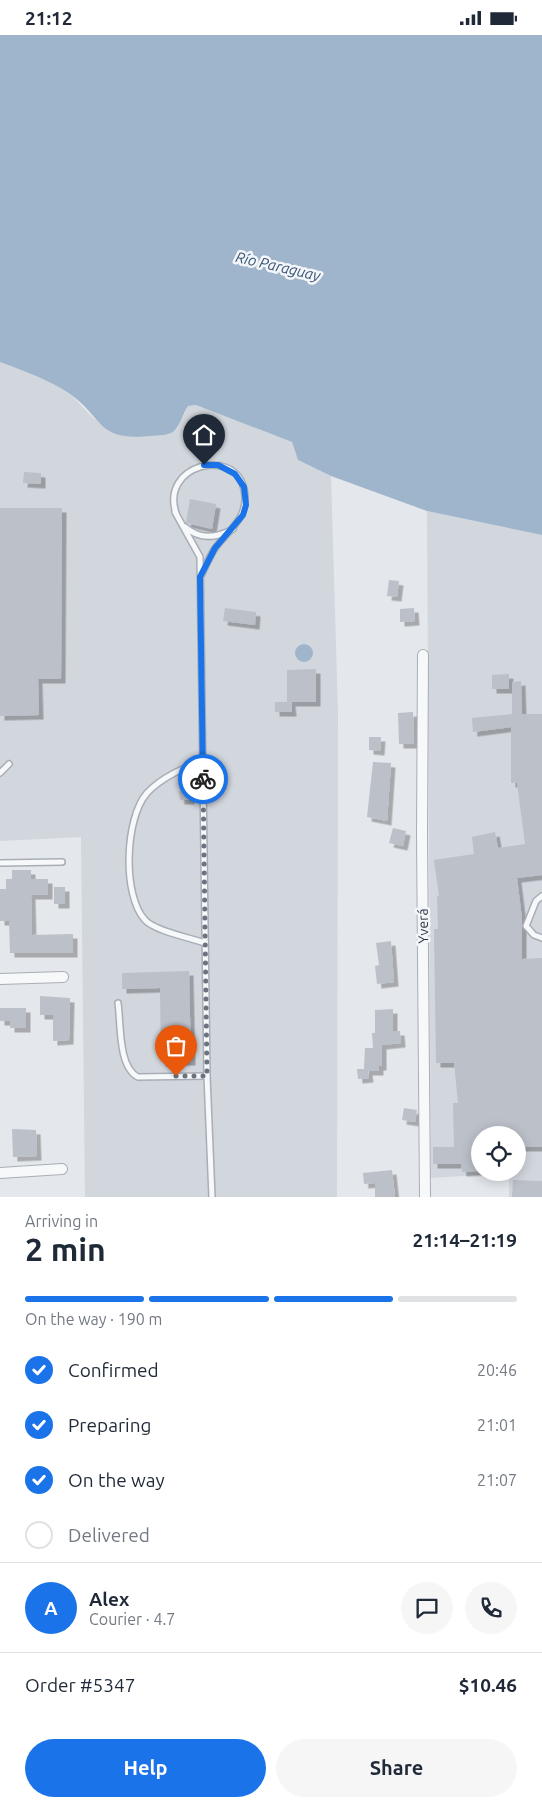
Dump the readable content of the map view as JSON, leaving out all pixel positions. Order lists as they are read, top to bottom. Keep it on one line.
{"streets":{"street":["Yverá"]},"water":["Río Paraguay"],"page":{"status":"21:12","heading":["2 min","Arriving in","21:14–21:19"],"panel":["Alex","Courier · 4.7","Order #5347","$10.46"],"bar":"On the way · 190 m","list":[["Confirmed","20:46"],["Preparing","21:01"],["On the way","21:07"],"Delivered"],"round":"A","buttons":["Help","Share"]}}
